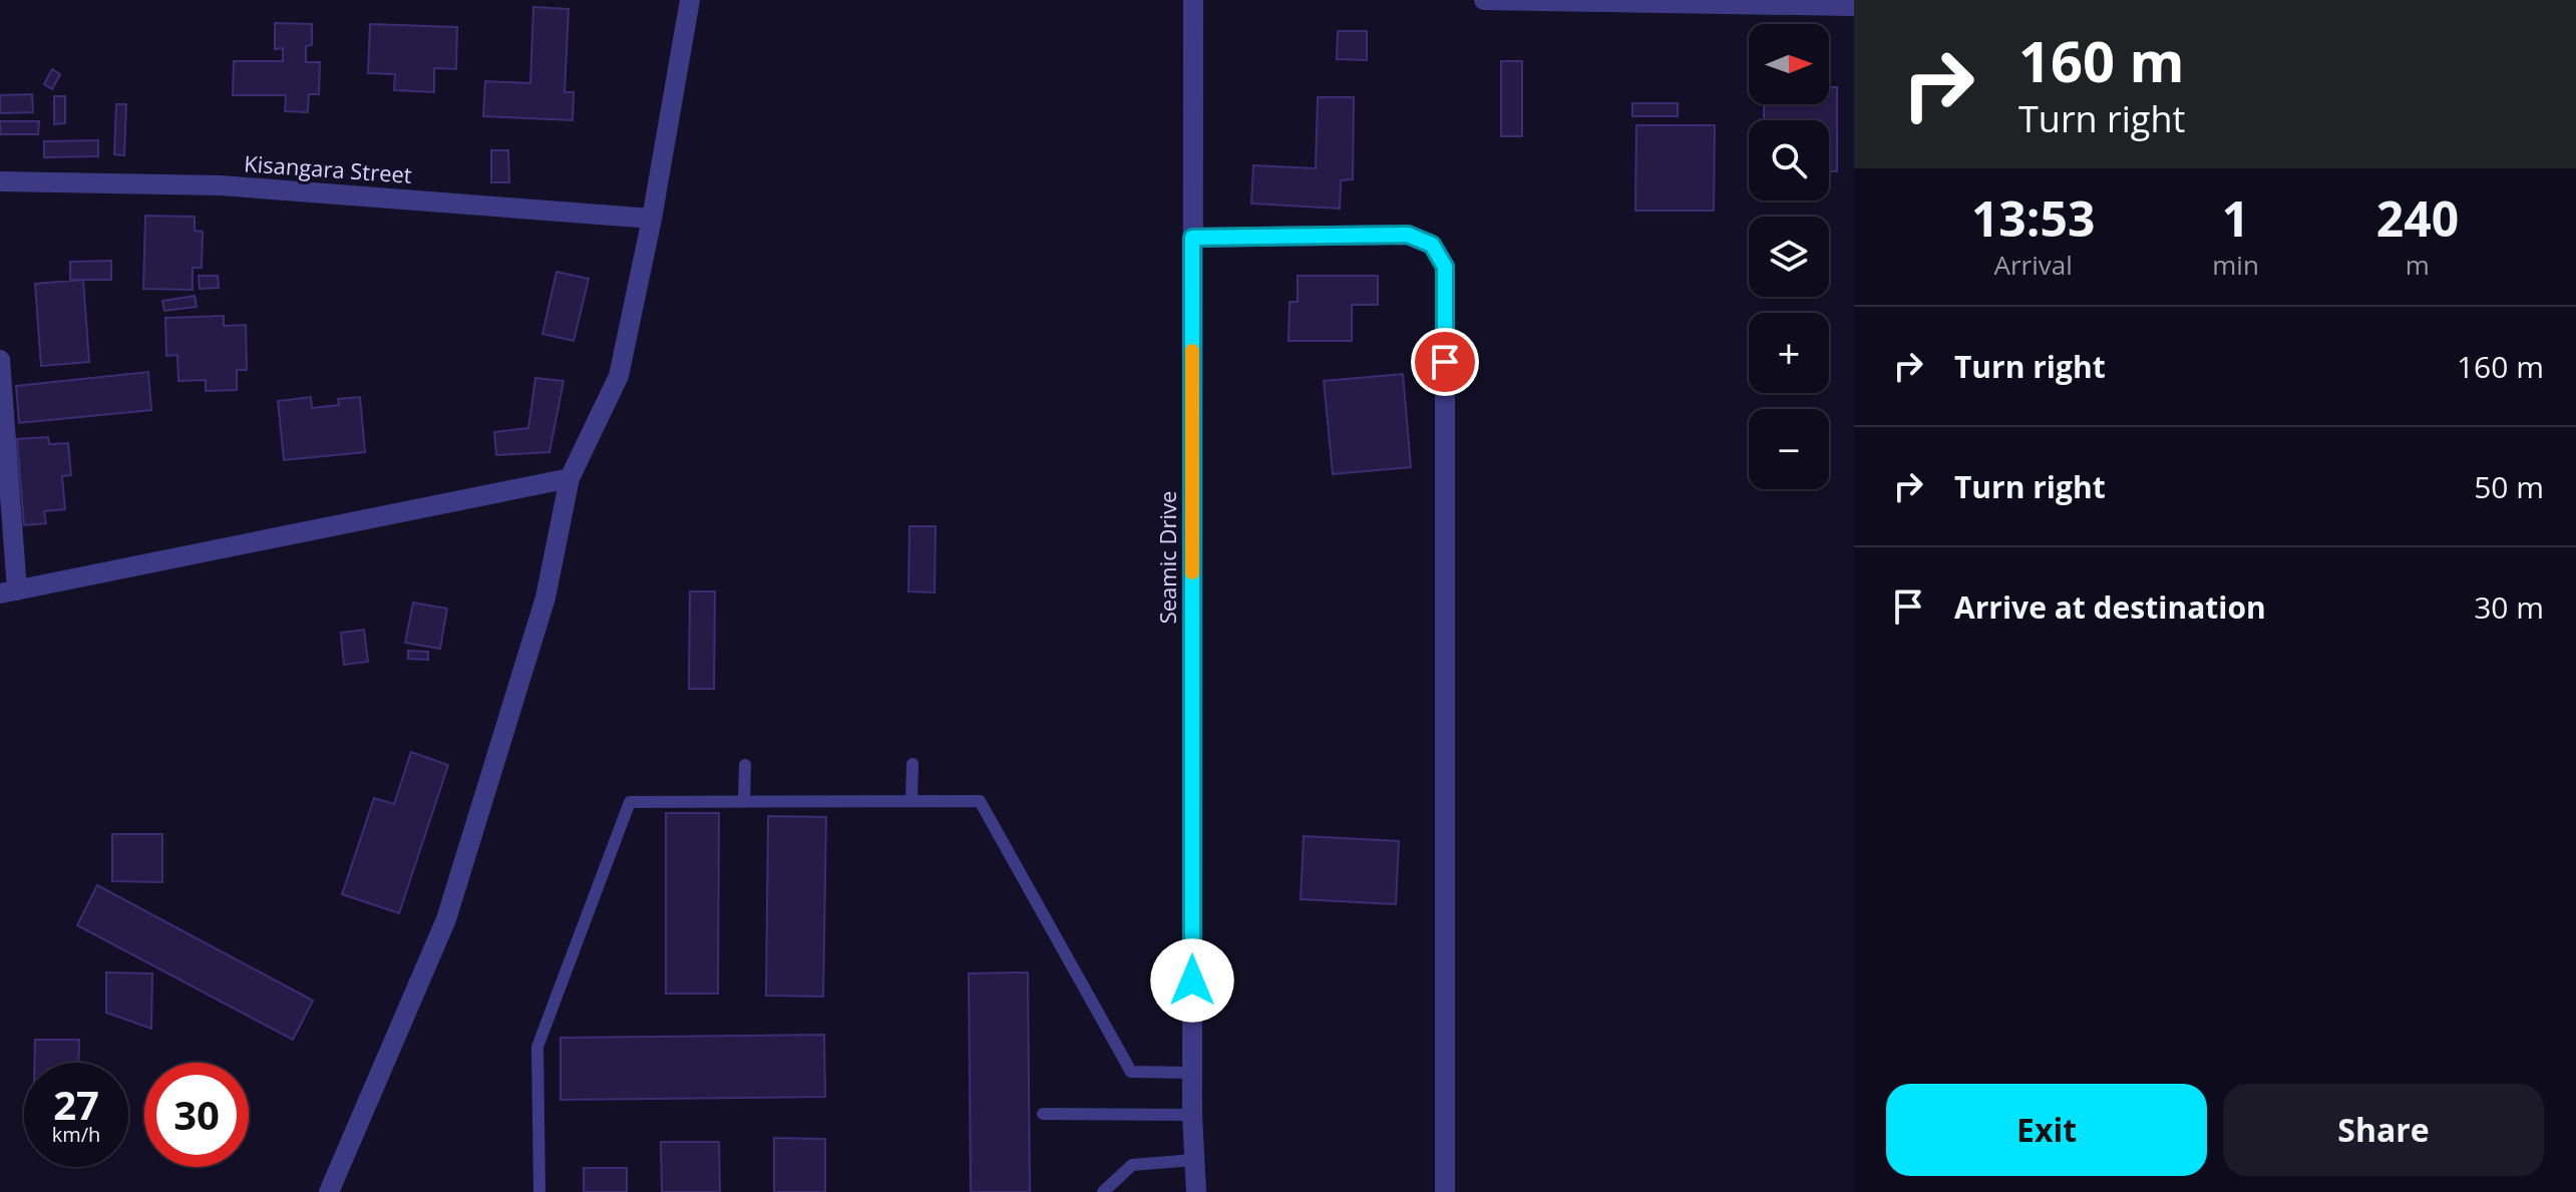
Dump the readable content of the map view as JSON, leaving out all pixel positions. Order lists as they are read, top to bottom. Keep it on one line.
{"streets":{"street":["Kisangara Street","Seamic Drive"]},"north":"right","page":{"turn":["160 m","Turn right"],"map_buttons":["+","−"],"eta":["13:53","Arrival","1","min","240","m"],"list":[{"name":"Turn right","value":"160 m"},{"name":"Turn right","value":"50 m"},{"name":"Arrive at destination","value":"30 m"}],"speed":"27 km/h","limit":"30","buttons":["Exit","Share"]}}
